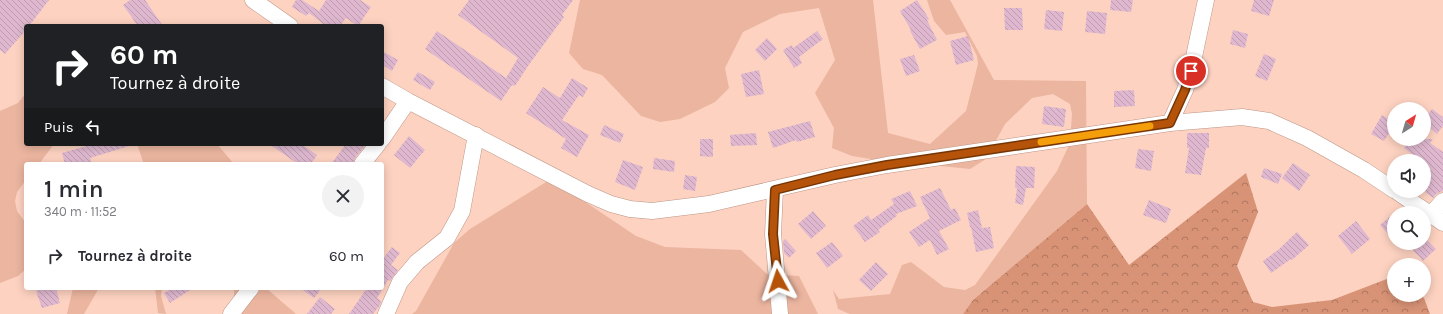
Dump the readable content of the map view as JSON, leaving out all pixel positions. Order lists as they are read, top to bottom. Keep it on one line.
{"north":"top right","page":{"turn":["60 m","Tournez à droite"],"map_buttons":"+","then":"Puis","heading":["1 min","340 m · 11:52"],"list":[{"name":"Tournez à droite","value":"60 m"}]}}
